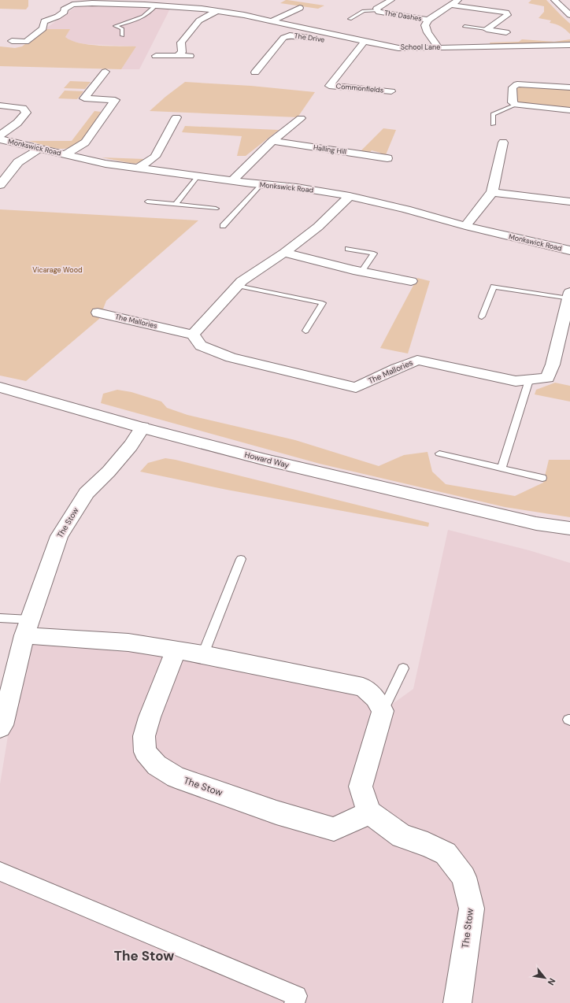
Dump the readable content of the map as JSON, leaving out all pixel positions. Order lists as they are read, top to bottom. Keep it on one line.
{"streets":{"street":["The Dashes","The Drive","School Lane","Commonfields","Monkswick Road","Halling Hill","The Mallories","Howard Way","The Stow"]},"crossings":[["The Dashes","School Lane"],["The Drive","School Lane"],["The Drive","Commonfields"],["School Lane","Commonfields"],["Howard Way","The Stow"]],"districts":["The Stow"],"parks":["Vicarage Wood"],"north":"bottom right"}
